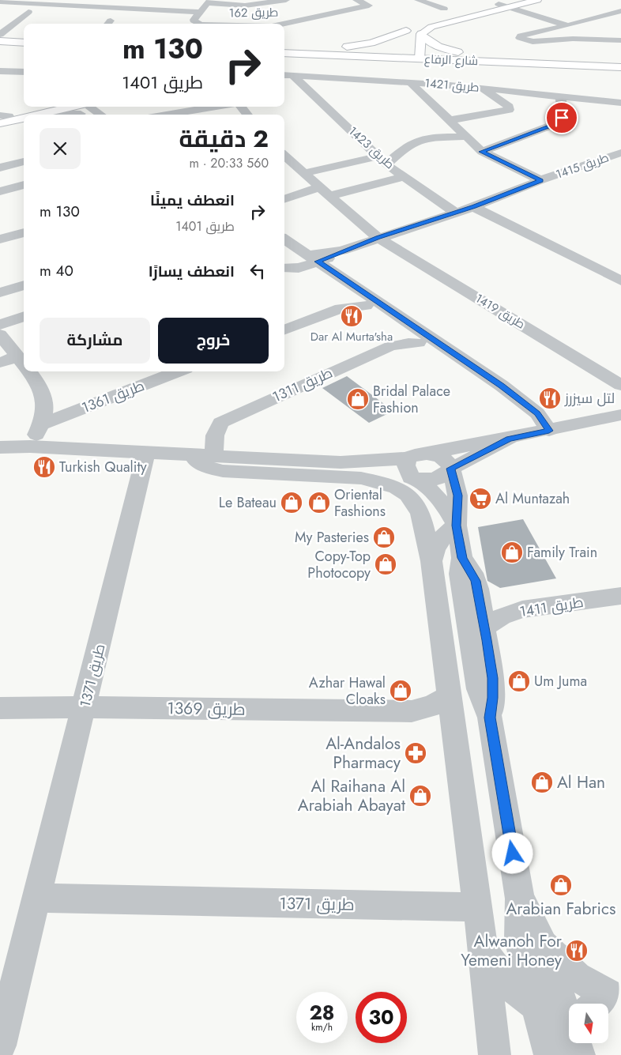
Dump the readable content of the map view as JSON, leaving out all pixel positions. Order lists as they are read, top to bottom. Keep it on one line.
{"streets":{"main road":["شارع الرفاع"],"street":["طريق 162","طريق 1421","طريق 1423","طريق 1415","طريق 1419","طريق 1311","طريق 1361","طريق 1411","طريق 1371","طريق 1369"]},"crossings":[["طريق 1421","طريق 1423"],["طريق 1423","طريق 1415"],["طريق 1415","طريق 1419"],["طريق 1371","طريق 1369"]],"places":{"restaurant":["Dar Al Murta'sha","لتل سيزرز","Turkish Quality","Alwanoh For Yemeni Honey"],"shop":["Bridal Palace Fashion","Le Bateau","Oriental Fashions","My Pasteries","Family Train","Copy-Top Photocopy","Um Juma","Azhar Hawal Cloaks","Al Han","Al Raihana Al Arabiah Abayat","Arabian Fabrics"],"supermarket":["Al Muntazah"],"pharmacy":["Al-Andalos Pharmacy"]},"north":"bottom","page":{"turn":["130 m","طريق 1401"],"heading":["2 دقيقة","560 m · 20:33"],"list":[{"name":"انعطف يمينًا","note":"طريق 1401","value":"130 m"},{"name":"انعطف يسارًا","value":"40 m"}],"buttons":["خروج","مشاركة"],"speed":"28 km/h","limit":"30"}}
